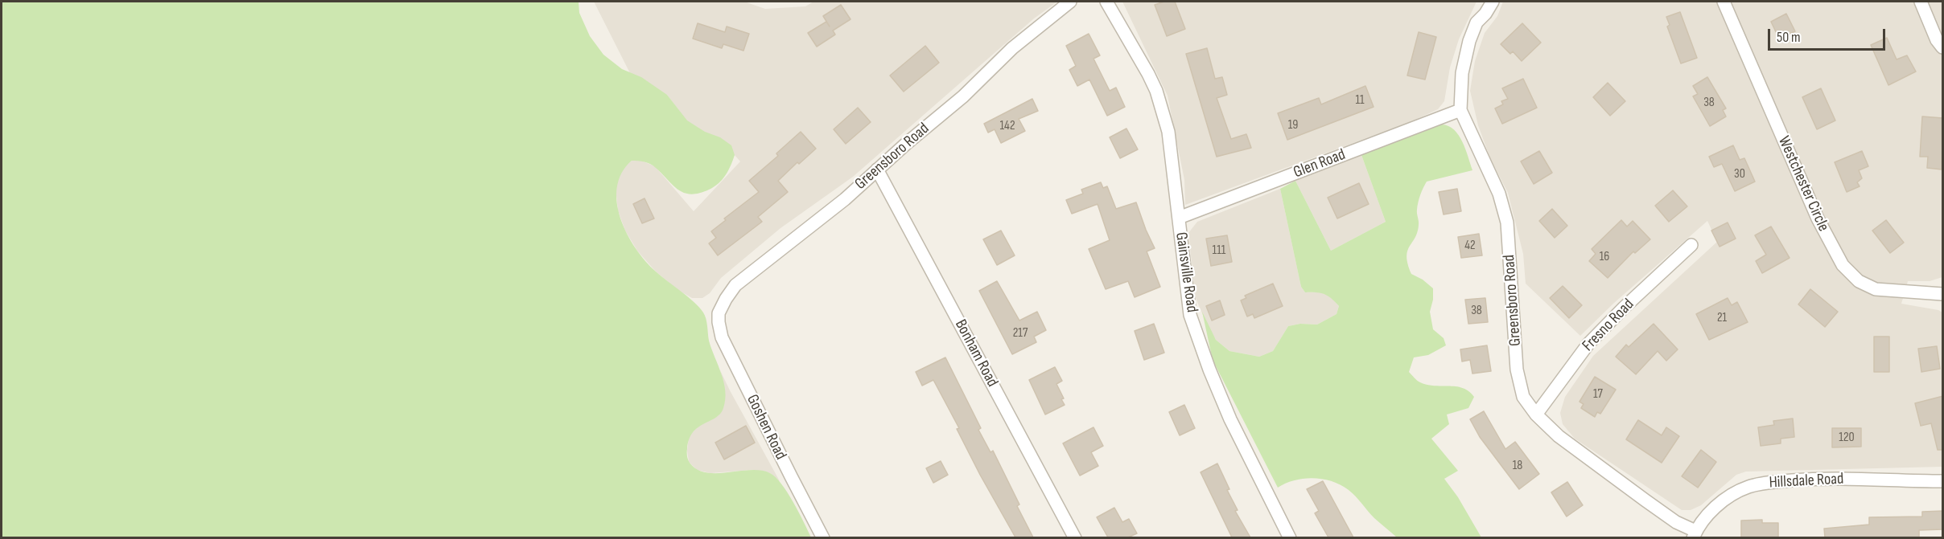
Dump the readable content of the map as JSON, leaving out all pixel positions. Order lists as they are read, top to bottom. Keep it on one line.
{"streets":{"street":["Greensboro Road","Glen Road","Westchester Circle","Gainsville Road","Fresno Road","Bonham Road","Goshen Road","Hillsdale Road"]},"crossings":[["Greensboro Road","Glen Road"],["Greensboro Road","Fresno Road"],["Greensboro Road","Bonham Road"],["Greensboro Road","Goshen Road"],["Greensboro Road","Hillsdale Road"],["Glen Road","Gainsville Road"]],"house_numbers":["11","38","19","142","30","42","111","16","38","21","217","17","120","18"],"scale_bar":"50 m"}
